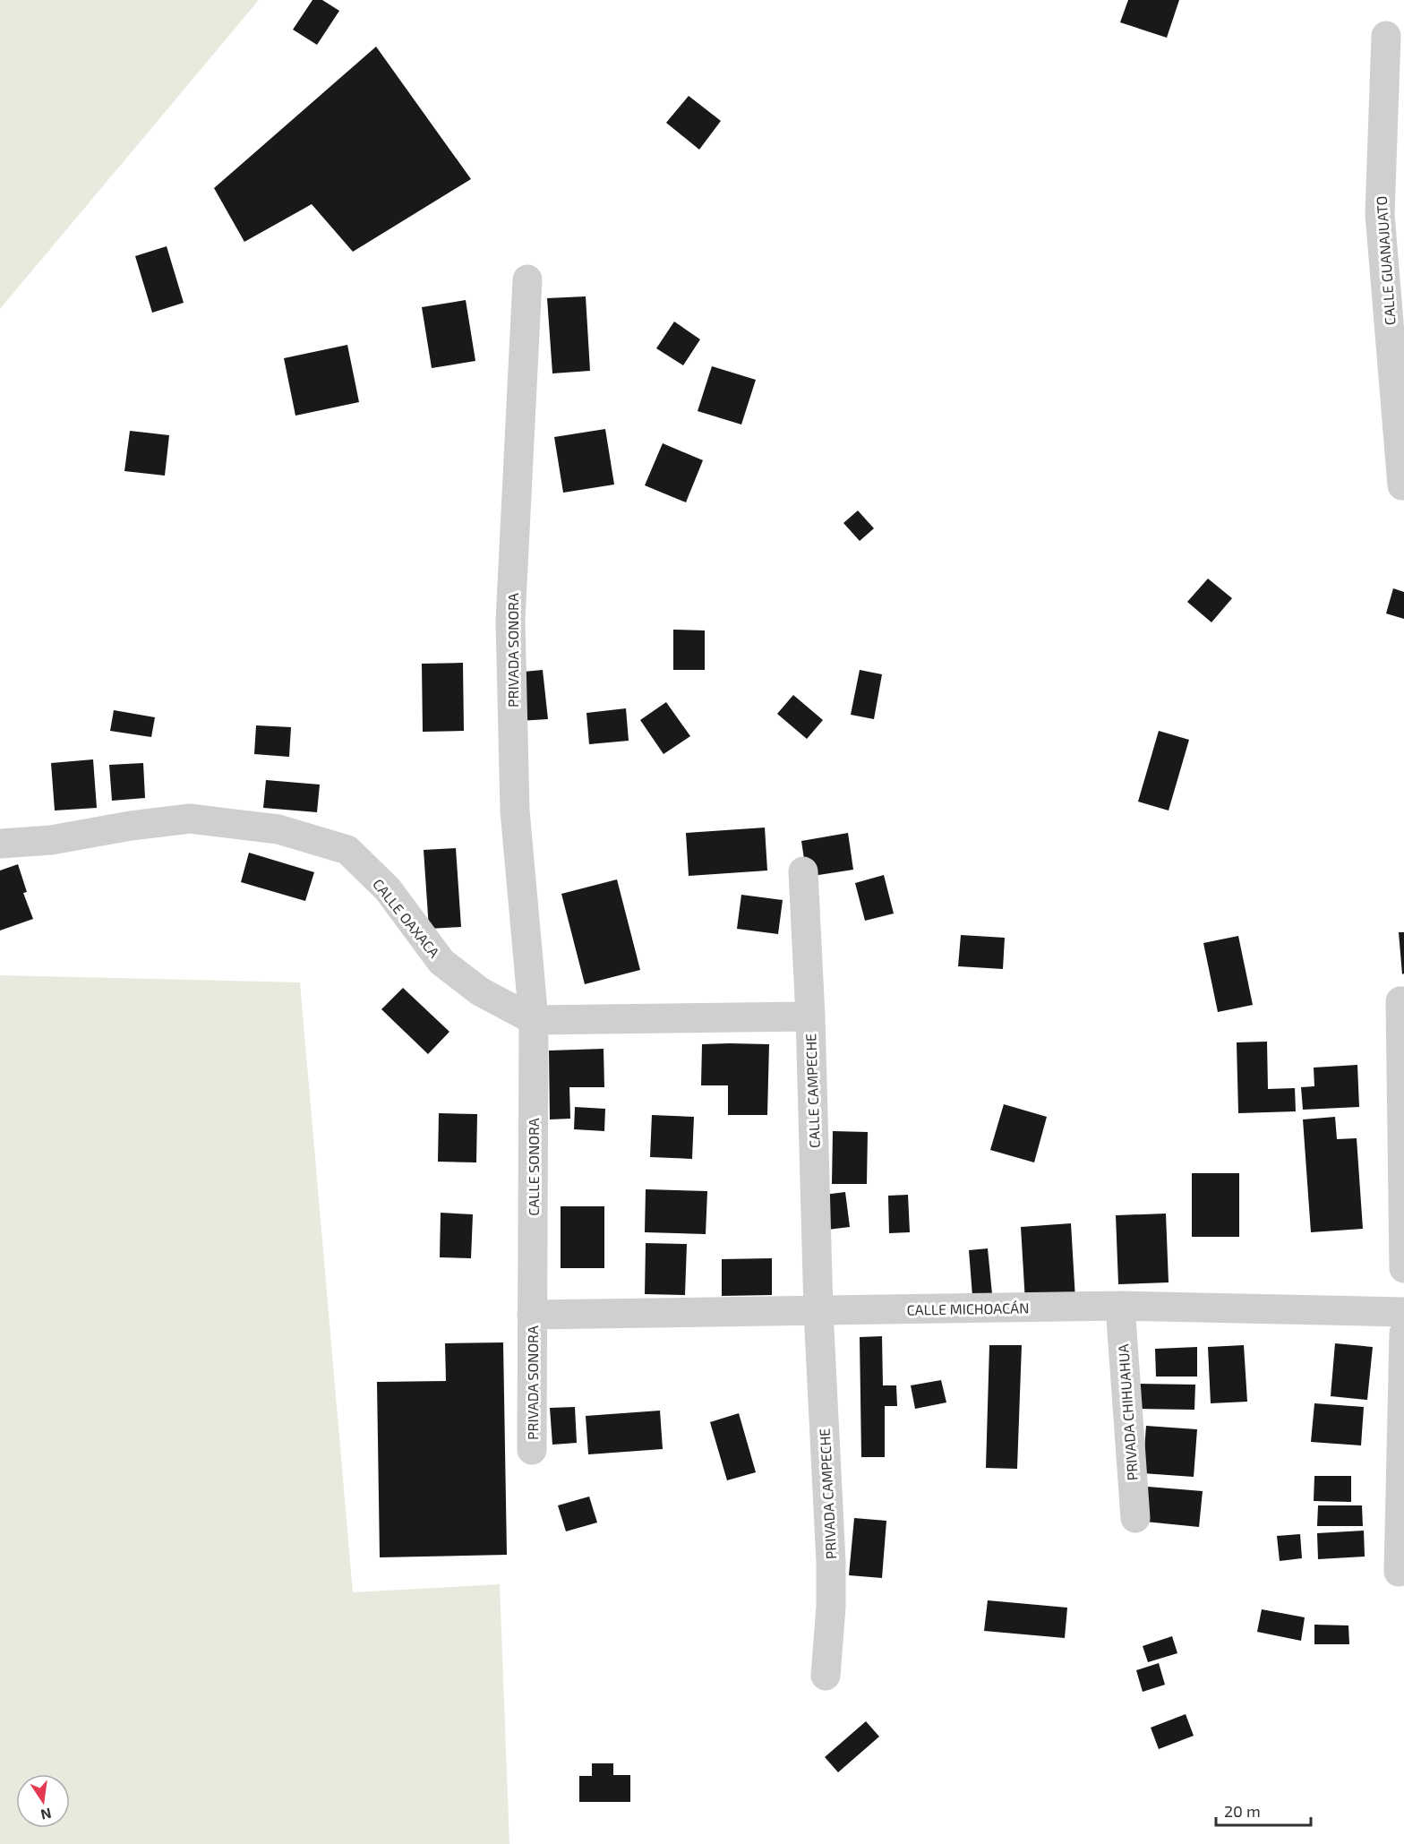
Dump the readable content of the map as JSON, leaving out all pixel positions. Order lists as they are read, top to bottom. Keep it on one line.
{"streets":{"street":["CALLE GUANAJUATO","PRIVADA SONORA","CALLE OAXACA","CALLE CAMPECHE","CALLE SONORA","CALLE MICHOACÁN","PRIVADA CHIHUAHUA","PRIVADA CAMPECHE"]},"crossings":[["PRIVADA SONORA","CALLE OAXACA"],["PRIVADA SONORA","CALLE SONORA"],["PRIVADA SONORA","CALLE MICHOACÁN"],["CALLE OAXACA","CALLE CAMPECHE"],["CALLE OAXACA","CALLE SONORA"],["CALLE CAMPECHE","CALLE MICHOACÁN"],["CALLE CAMPECHE","PRIVADA CAMPECHE"],["CALLE SONORA","CALLE MICHOACÁN"],["CALLE MICHOACÁN","PRIVADA CHIHUAHUA"],["CALLE MICHOACÁN","PRIVADA CAMPECHE"]],"scale_bar":"20 m","north":"bottom"}
